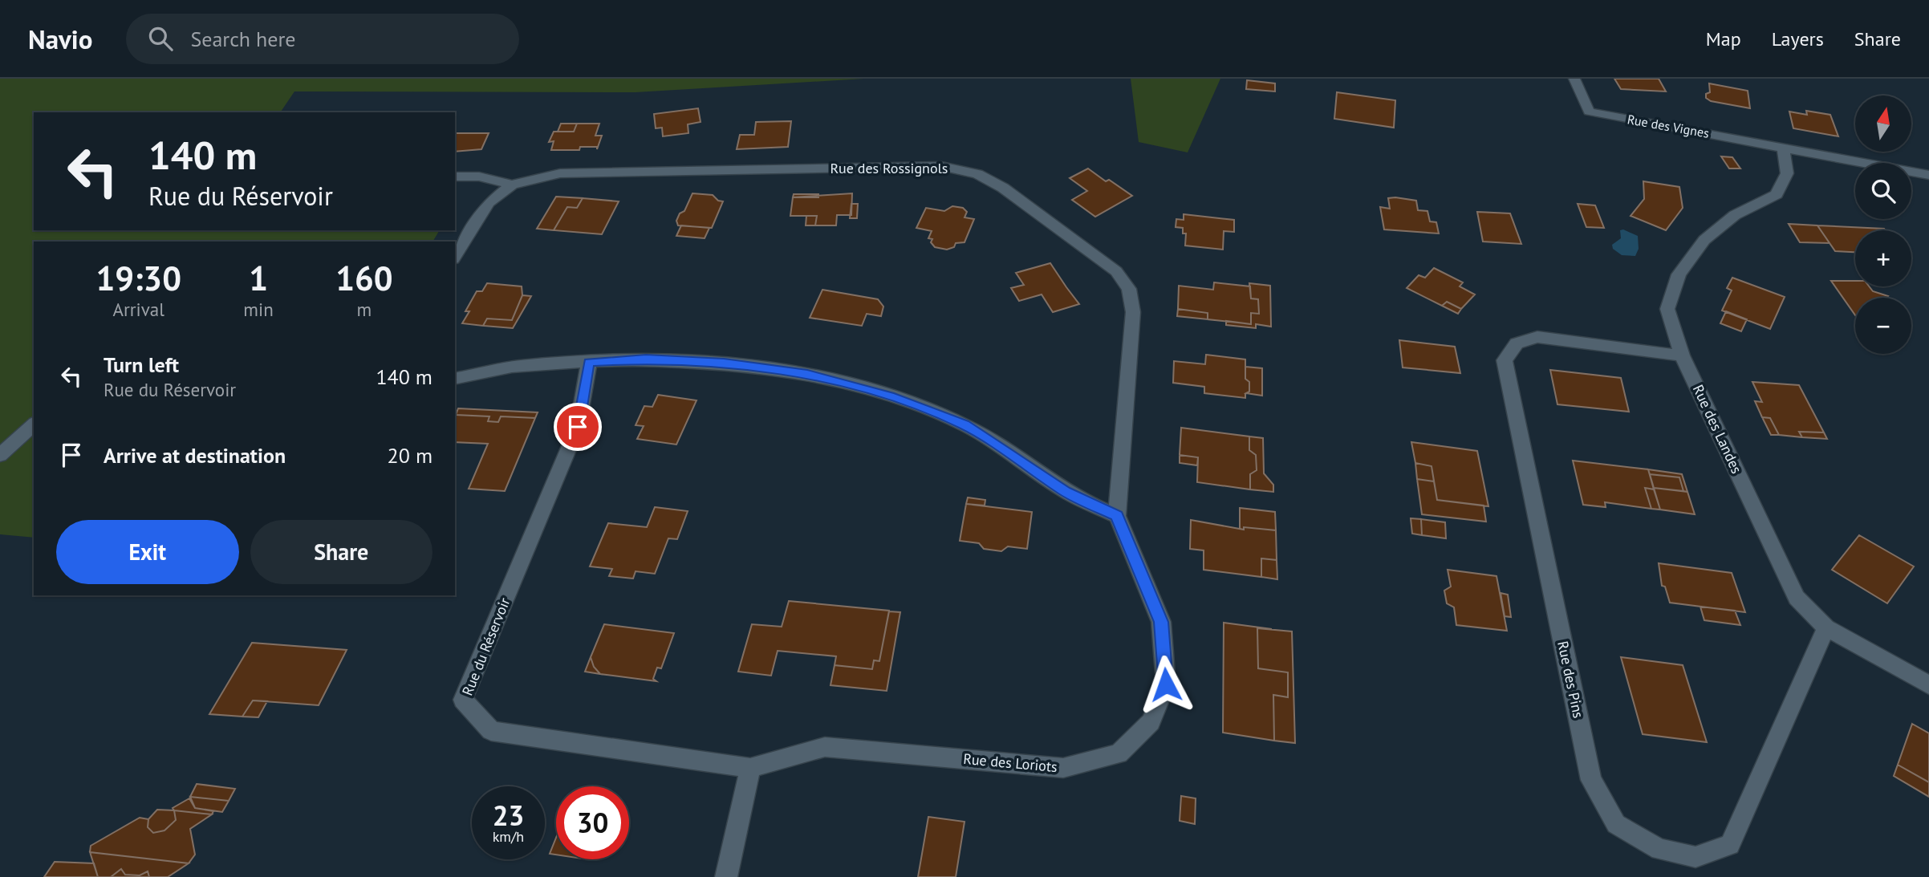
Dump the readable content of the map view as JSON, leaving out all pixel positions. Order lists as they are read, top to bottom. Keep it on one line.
{"streets":{"street":["Rue des Vignes","Rue des Rossignols","Rue des Landes","Rue du Réservoir","Rue des Pins","Rue des Loriots"]},"crossings":[["Rue des Vignes","Rue des Landes"],["Rue des Rossignols","Rue des Loriots"],["Rue des Landes","Rue des Pins"],["Rue du Réservoir","Rue des Loriots"]],"north":"top","page":{"header":"Navio","search":"Search here","nav":["Map","Layers","Share"],"map_buttons":["+","−"],"turn":["140 m","Rue du Réservoir"],"eta":["19:30","Arrival","1","min","160","m"],"list":[{"name":"Turn left","note":"Rue du Réservoir","value":"140 m"},{"name":"Arrive at destination","value":"20 m"}],"buttons":["Exit","Share"],"speed":"23 km/h","limit":"30"}}
